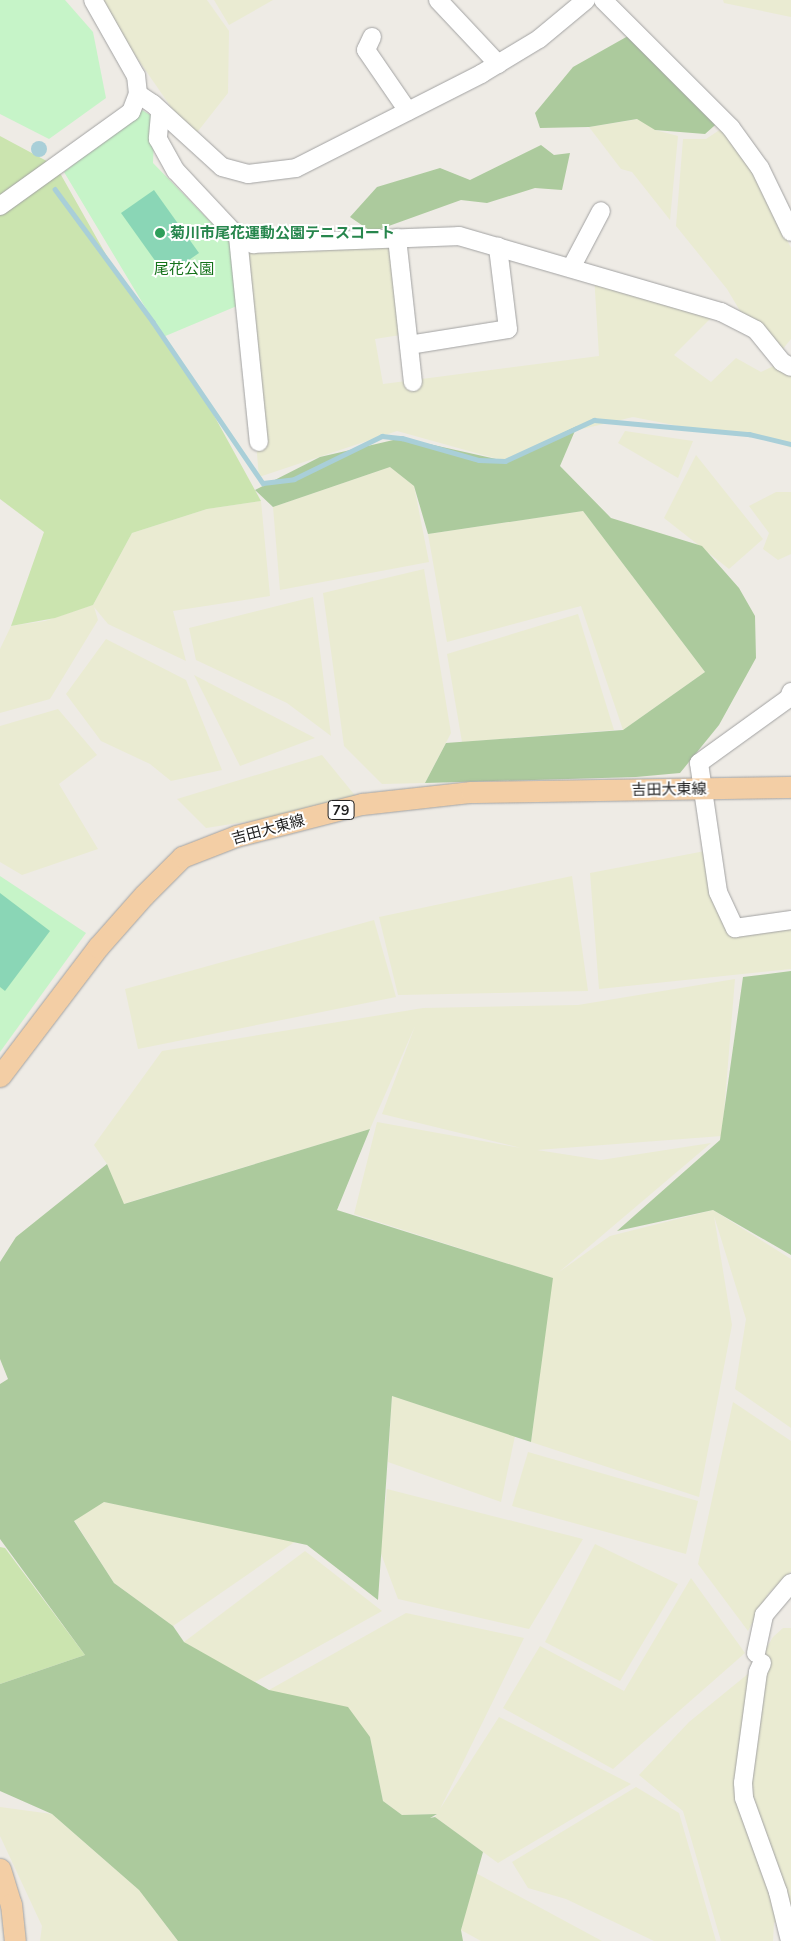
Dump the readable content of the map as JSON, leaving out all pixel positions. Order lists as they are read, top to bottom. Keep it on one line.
{"streets":{"main road":["吉田大東線","79"]},"parks":["尾花公園"],"places":["菊川市尾花運動公園テニスコート"]}
